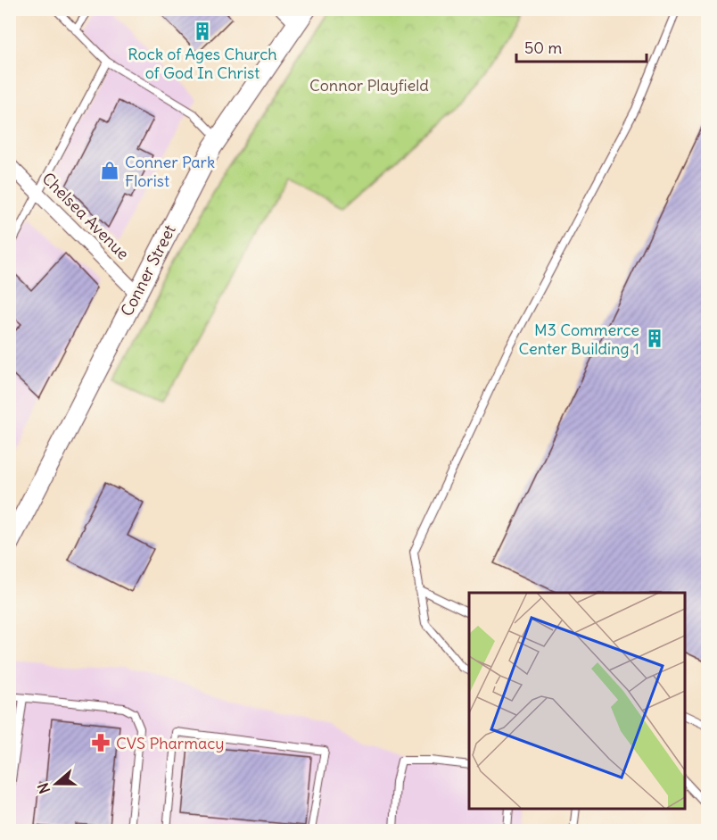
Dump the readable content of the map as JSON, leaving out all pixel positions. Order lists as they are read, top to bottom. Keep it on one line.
{"streets":{"main road":["Conner Street"],"street":["Chelsea Avenue"]},"crossings":[["Chelsea Avenue","Conner Street"]],"parks":["Connor Playfield"],"places":{"building":["Rock of Ages Church of God In Christ","M3 Commerce Center Building 1"],"shop":["Conner Park Florist"],"pharmacy":["CVS Pharmacy"]},"scale_bar":"50 m","north":"left"}
